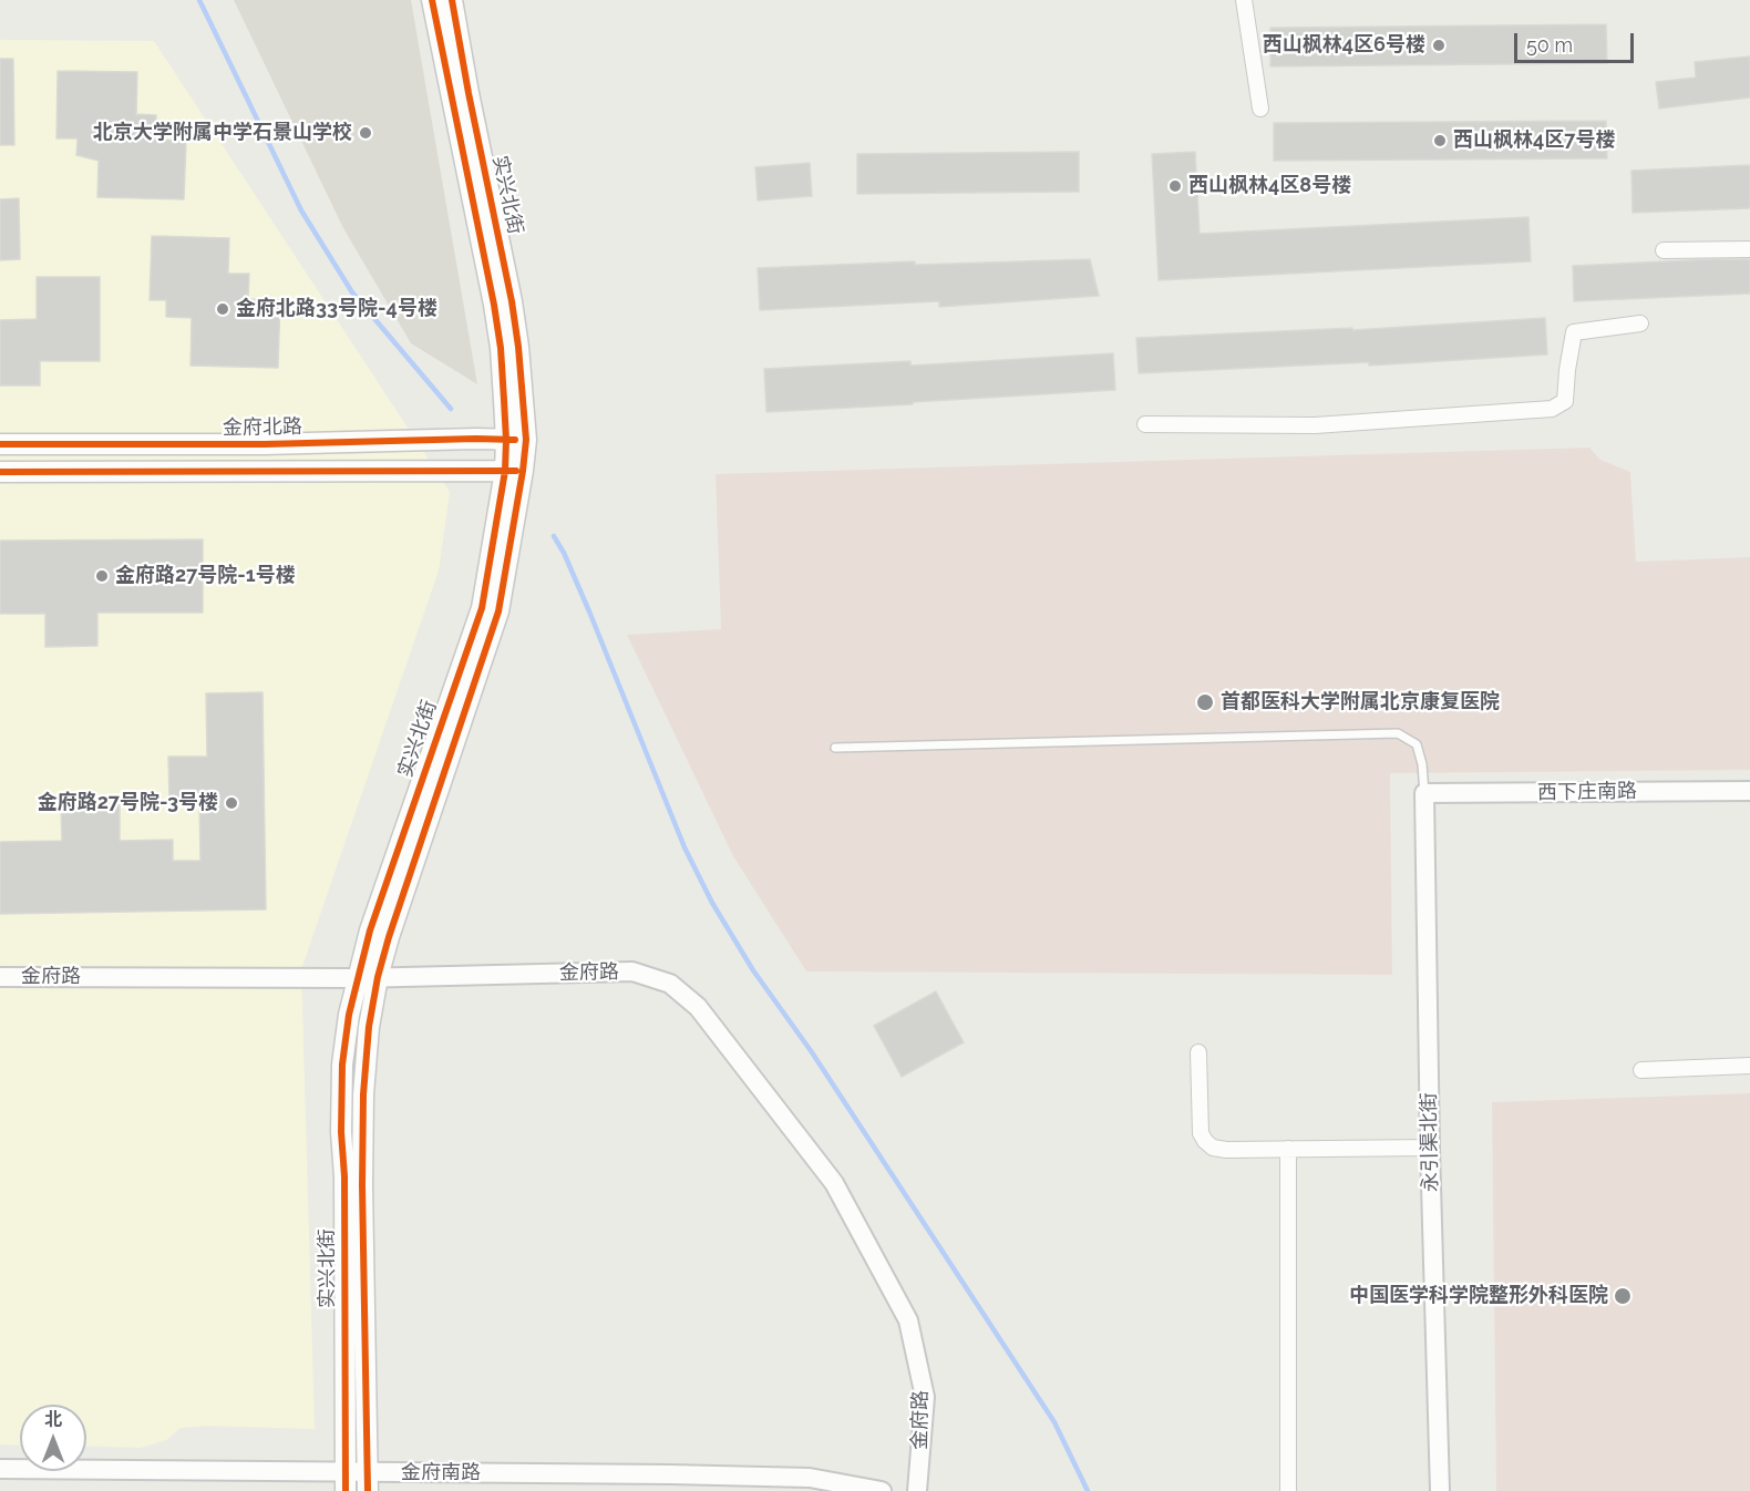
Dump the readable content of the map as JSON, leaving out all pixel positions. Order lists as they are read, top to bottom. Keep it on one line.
{"streets":{"main road":["实兴北街","金府北路"],"street":["西下庄南路","金府路","永引渠北街","金府南路"]},"crossings":[["实兴北街","金府北路"],["实兴北街","金府路"],["实兴北街","金府南路"],["西下庄南路","永引渠北街"]],"places":["西山枫林4区6号楼","北京大学附属中学石景山学校","西山枫林4区7号楼","西山枫林4区8号楼","金府北路33号院-4号楼","金府路27号院-1号楼","首都医科大学附属北京康复医院","金府路27号院-3号楼","中国医学科学院整形外科医院"],"scale_bar":"50 m","north":"top"}
